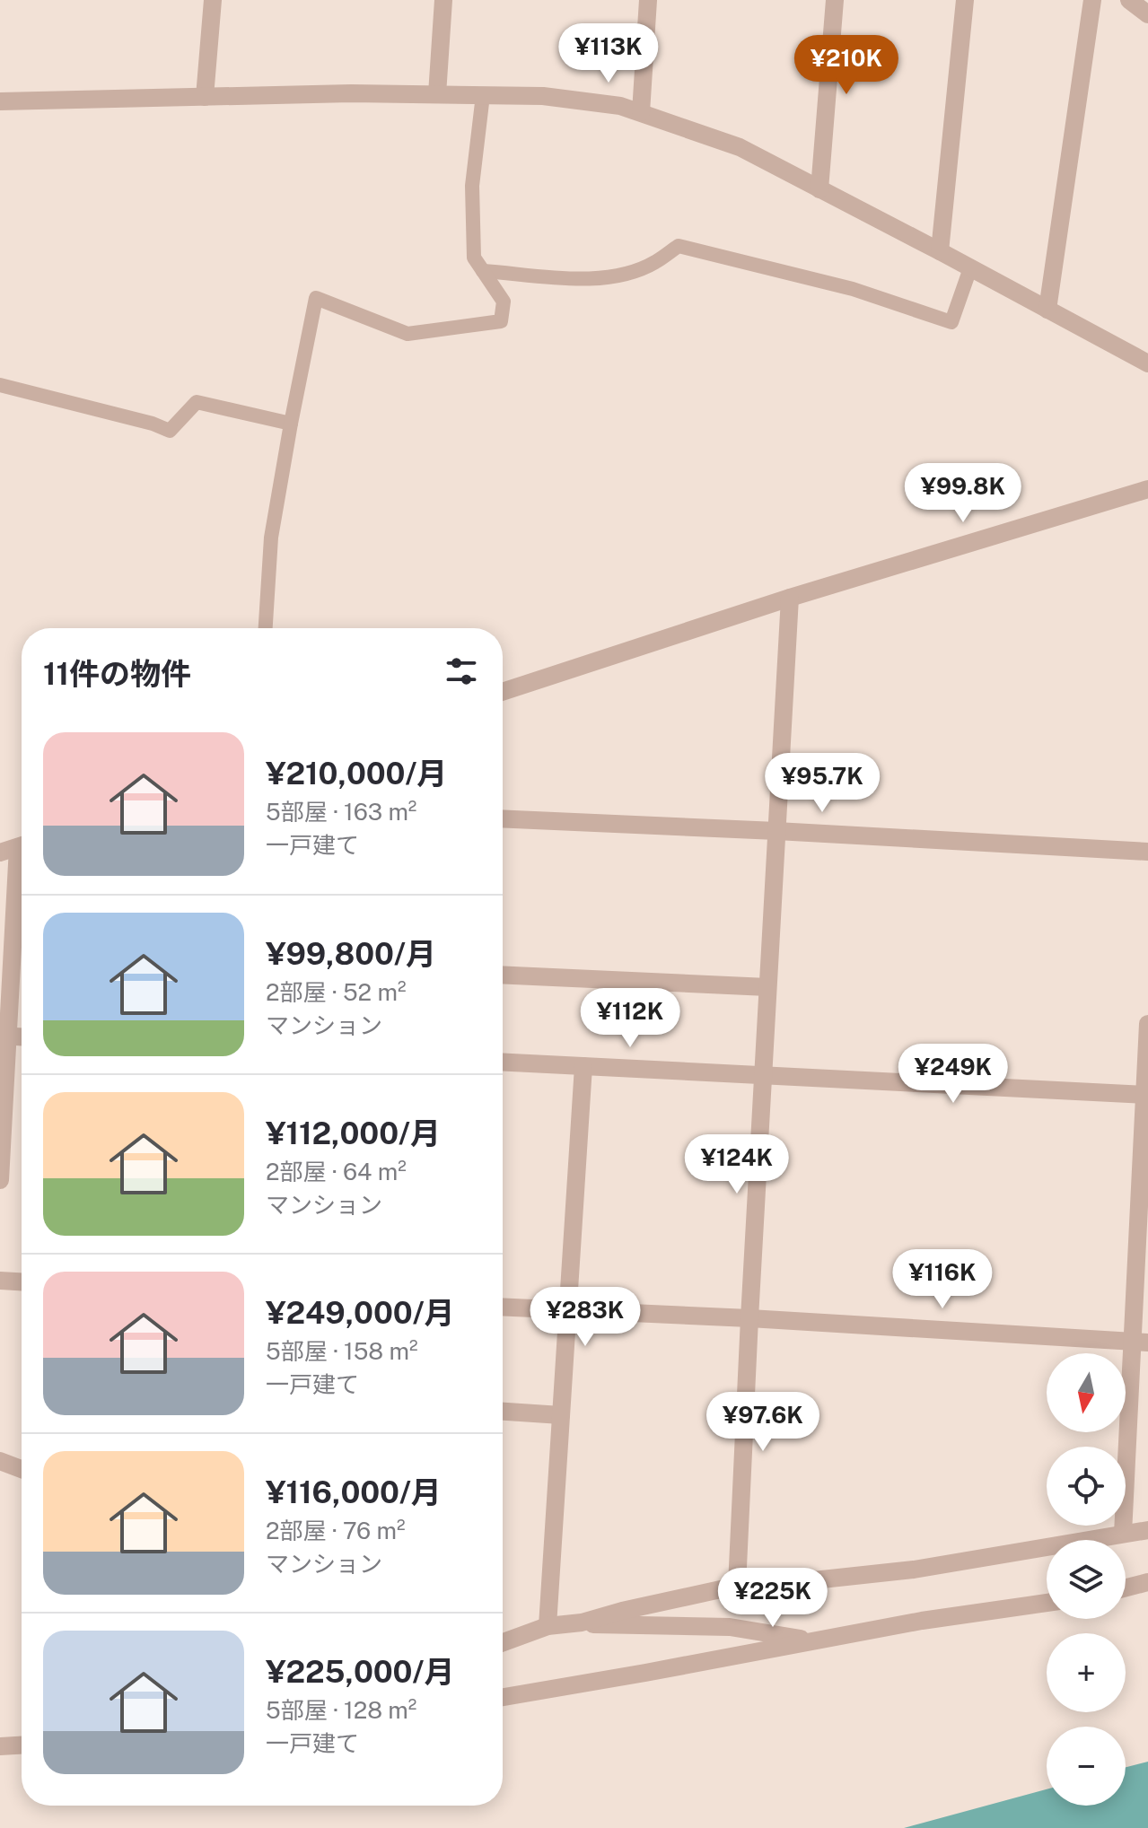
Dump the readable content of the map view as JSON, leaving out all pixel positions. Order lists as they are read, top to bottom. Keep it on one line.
{"north":"bottom","page":{"price":["¥113K","¥210K","¥99.8K","¥95.7K","¥112K","¥249K","¥124K","¥116K","¥283K","¥97.6K","¥225K"],"heading":"11件の物件","list":[{"name":"¥210,000/月","note":"5部屋 · 163 m² · 一戸建て"},{"name":"¥99,800/月","note":"2部屋 · 52 m² · マンション"},{"name":"¥112,000/月","note":"2部屋 · 64 m² · マンション"},{"name":"¥249,000/月","note":"5部屋 · 158 m² · 一戸建て"},{"name":"¥116,000/月","note":"2部屋 · 76 m² · マンション"},{"name":"¥225,000/月","note":"5部屋 · 128 m² · 一戸建て"}],"map_buttons":["+","−"]}}
